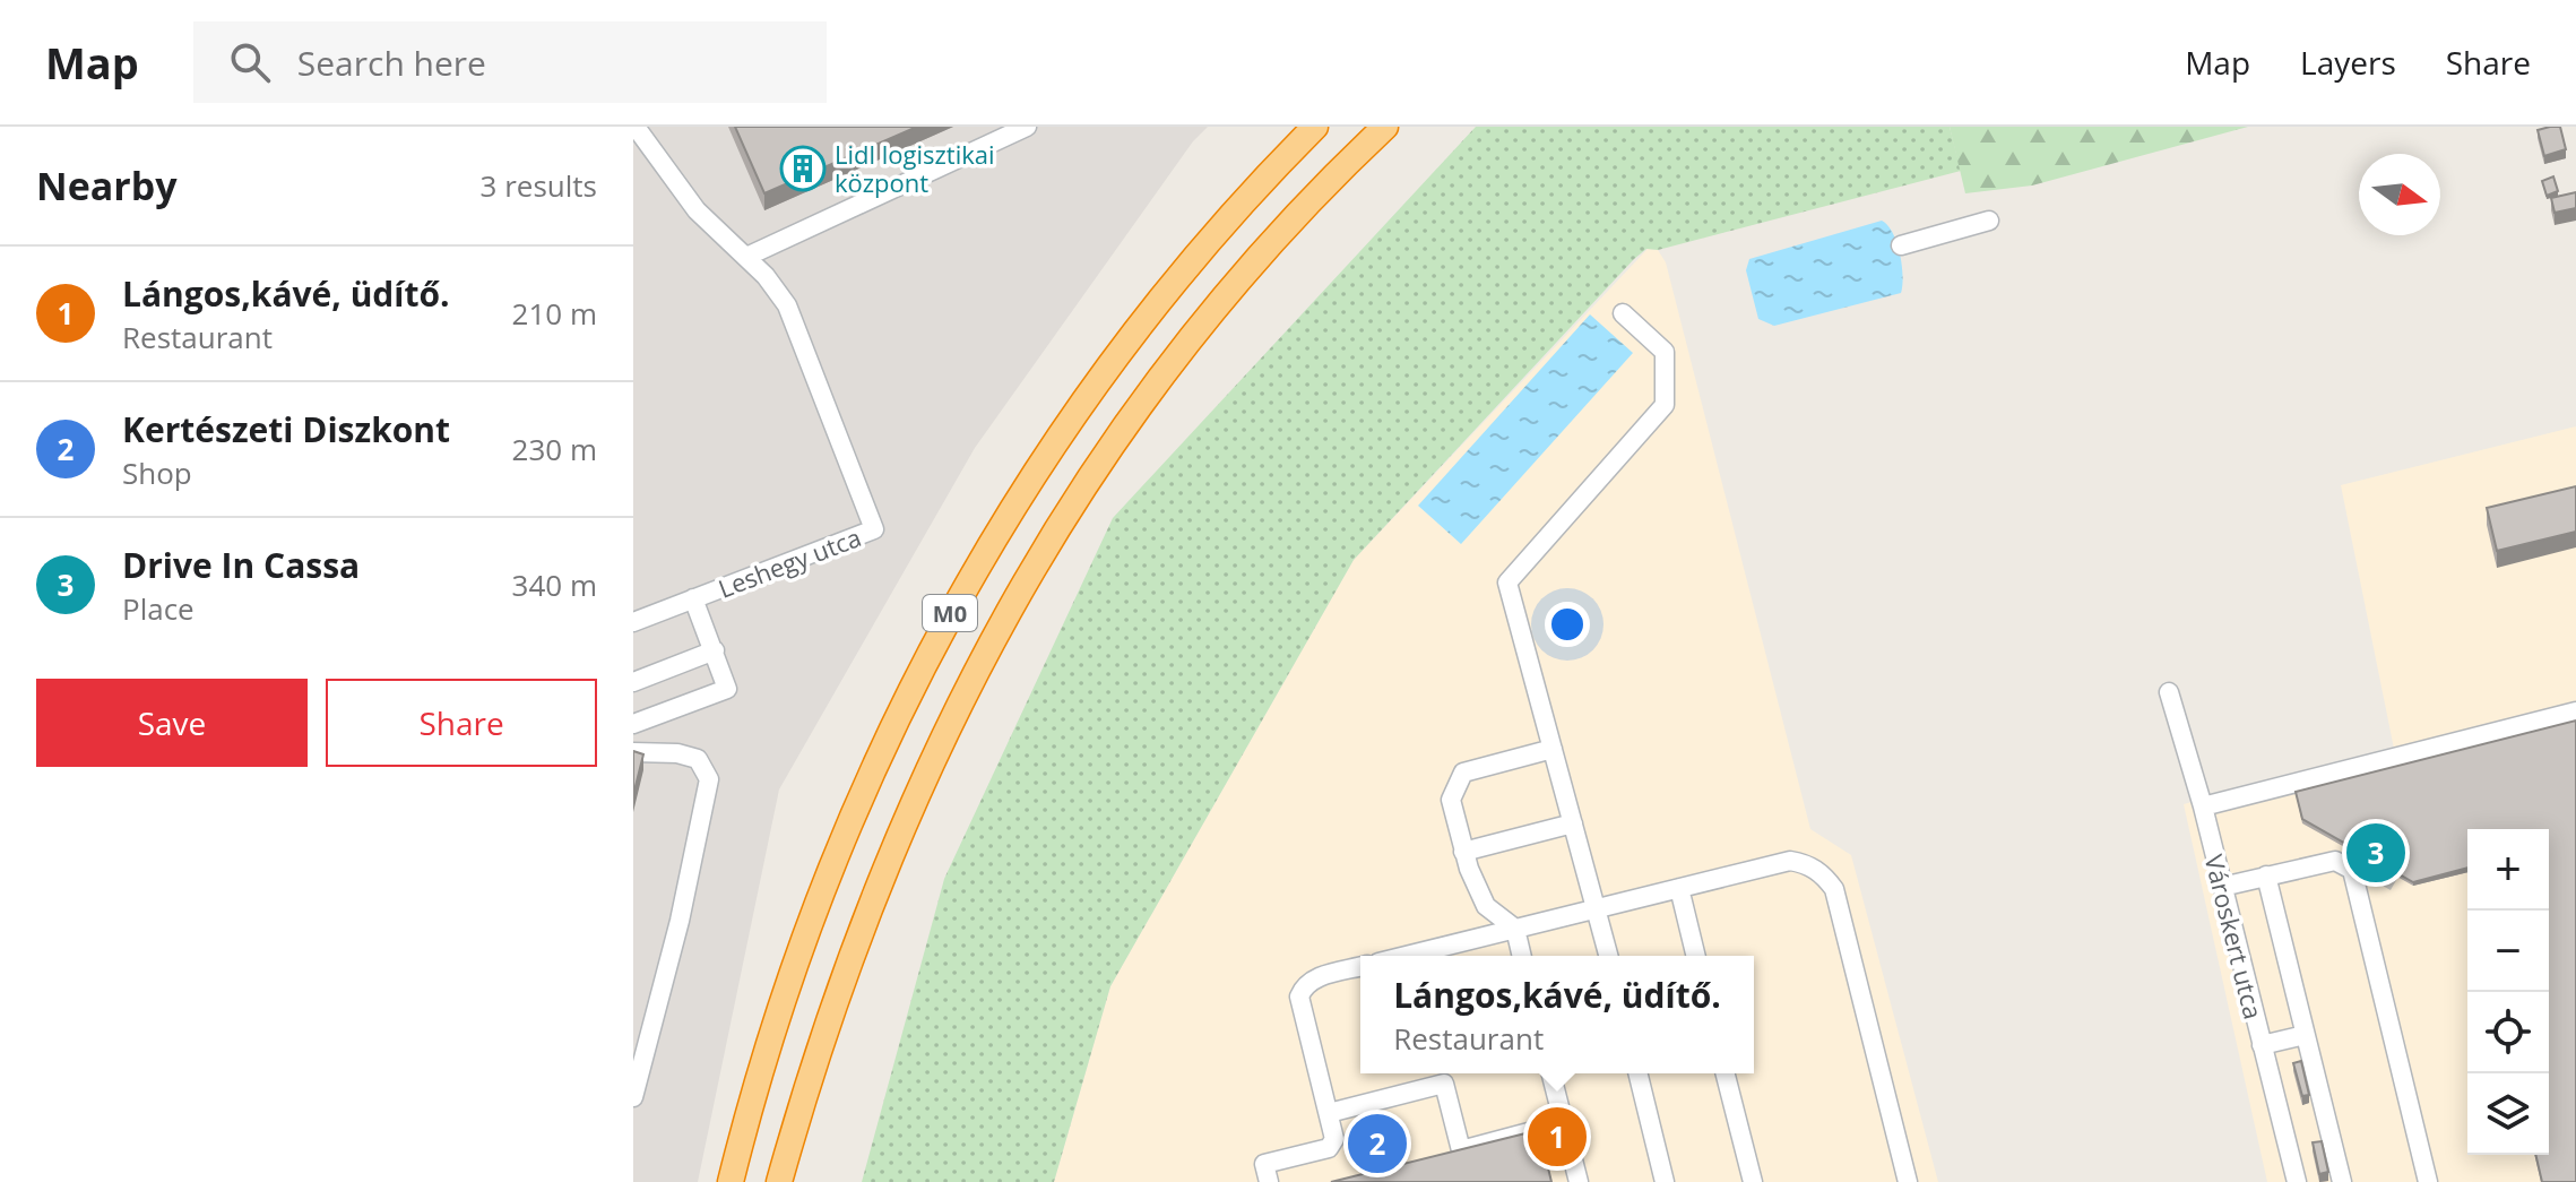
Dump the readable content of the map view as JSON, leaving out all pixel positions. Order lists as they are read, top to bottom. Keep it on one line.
{"streets":{"highway":["M0"],"street":["Leshegy utca","Városkert utca"]},"places":{"building":["Lidl logisztikai központ"]},"north":"right","page":{"header":"Map","search":"Search here","nav":["Map","Layers","Share"],"heading":["Nearby","3 results"],"list":[{"mark":"1","name":"Lángos,kávé, üdítő.","note":"Restaurant","value":"210 m"},{"mark":"2","name":"Kertészeti Diszkont","note":"Shop","value":"230 m"},{"mark":"3","name":"Drive In Cassa","note":"Place","value":"340 m"}],"buttons":["Save","Share"],"pins":["3","1","2"],"map_buttons":["+","−"],"popup":["Lángos,kávé, üdítő.","Restaurant"]}}
